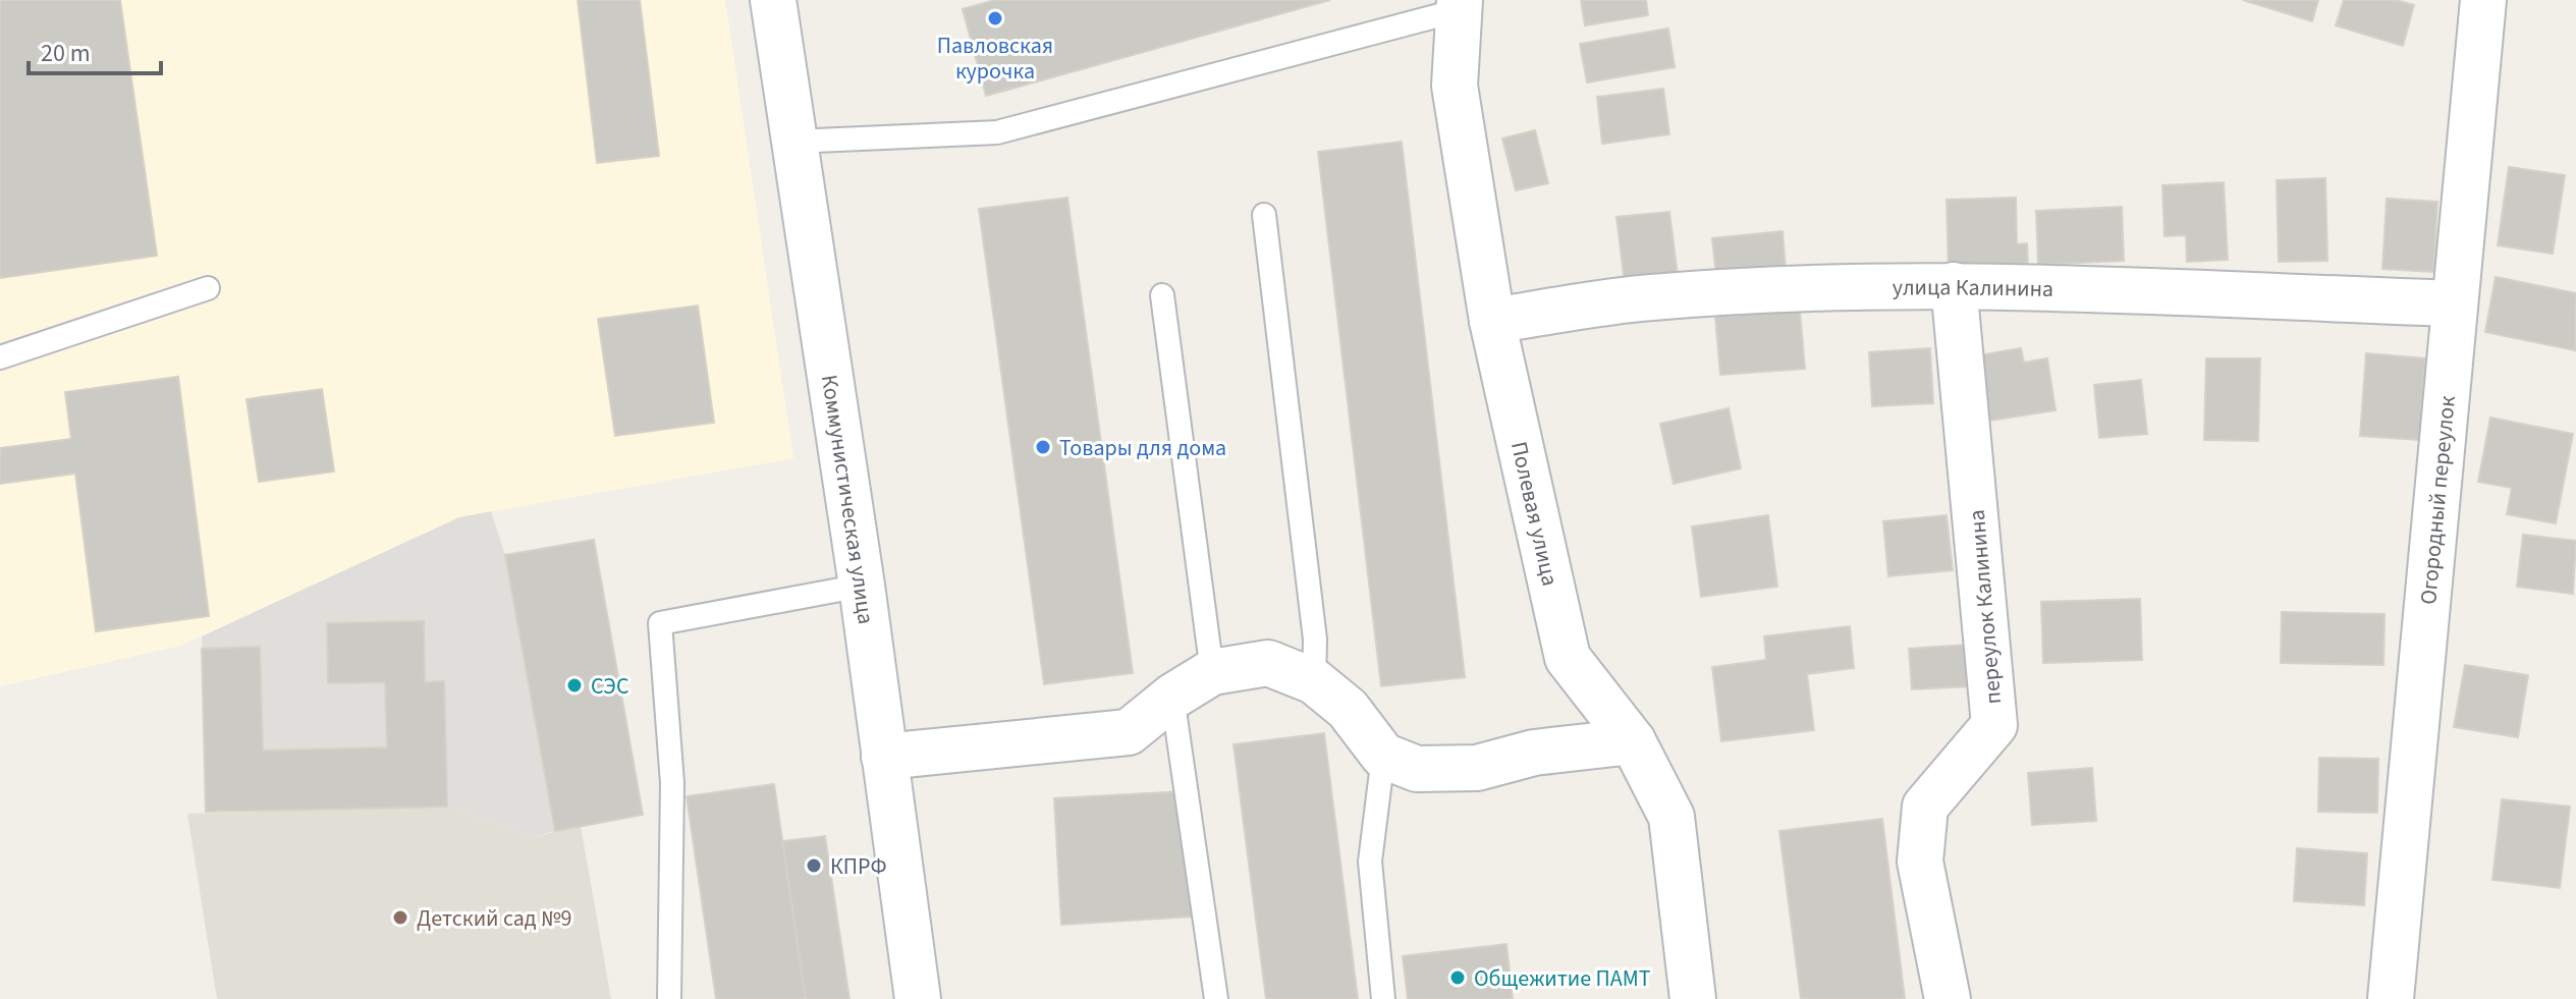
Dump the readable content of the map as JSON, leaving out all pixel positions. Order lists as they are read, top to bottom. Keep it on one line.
{"streets":{"street":["улица Калинина","Коммунистическая улица","Огородный переулок","Полевая улица","переулок Калинина"]},"crossings":[["улица Калинина","Огородный переулок"],["улица Калинина","Полевая улица"],["улица Калинина","переулок Калинина"]],"places":["Павловская курочка","Товары для дома","СЭС","КПРФ","Детский сад №9","Общежитие ПАМТ"],"scale_bar":"20 m"}
